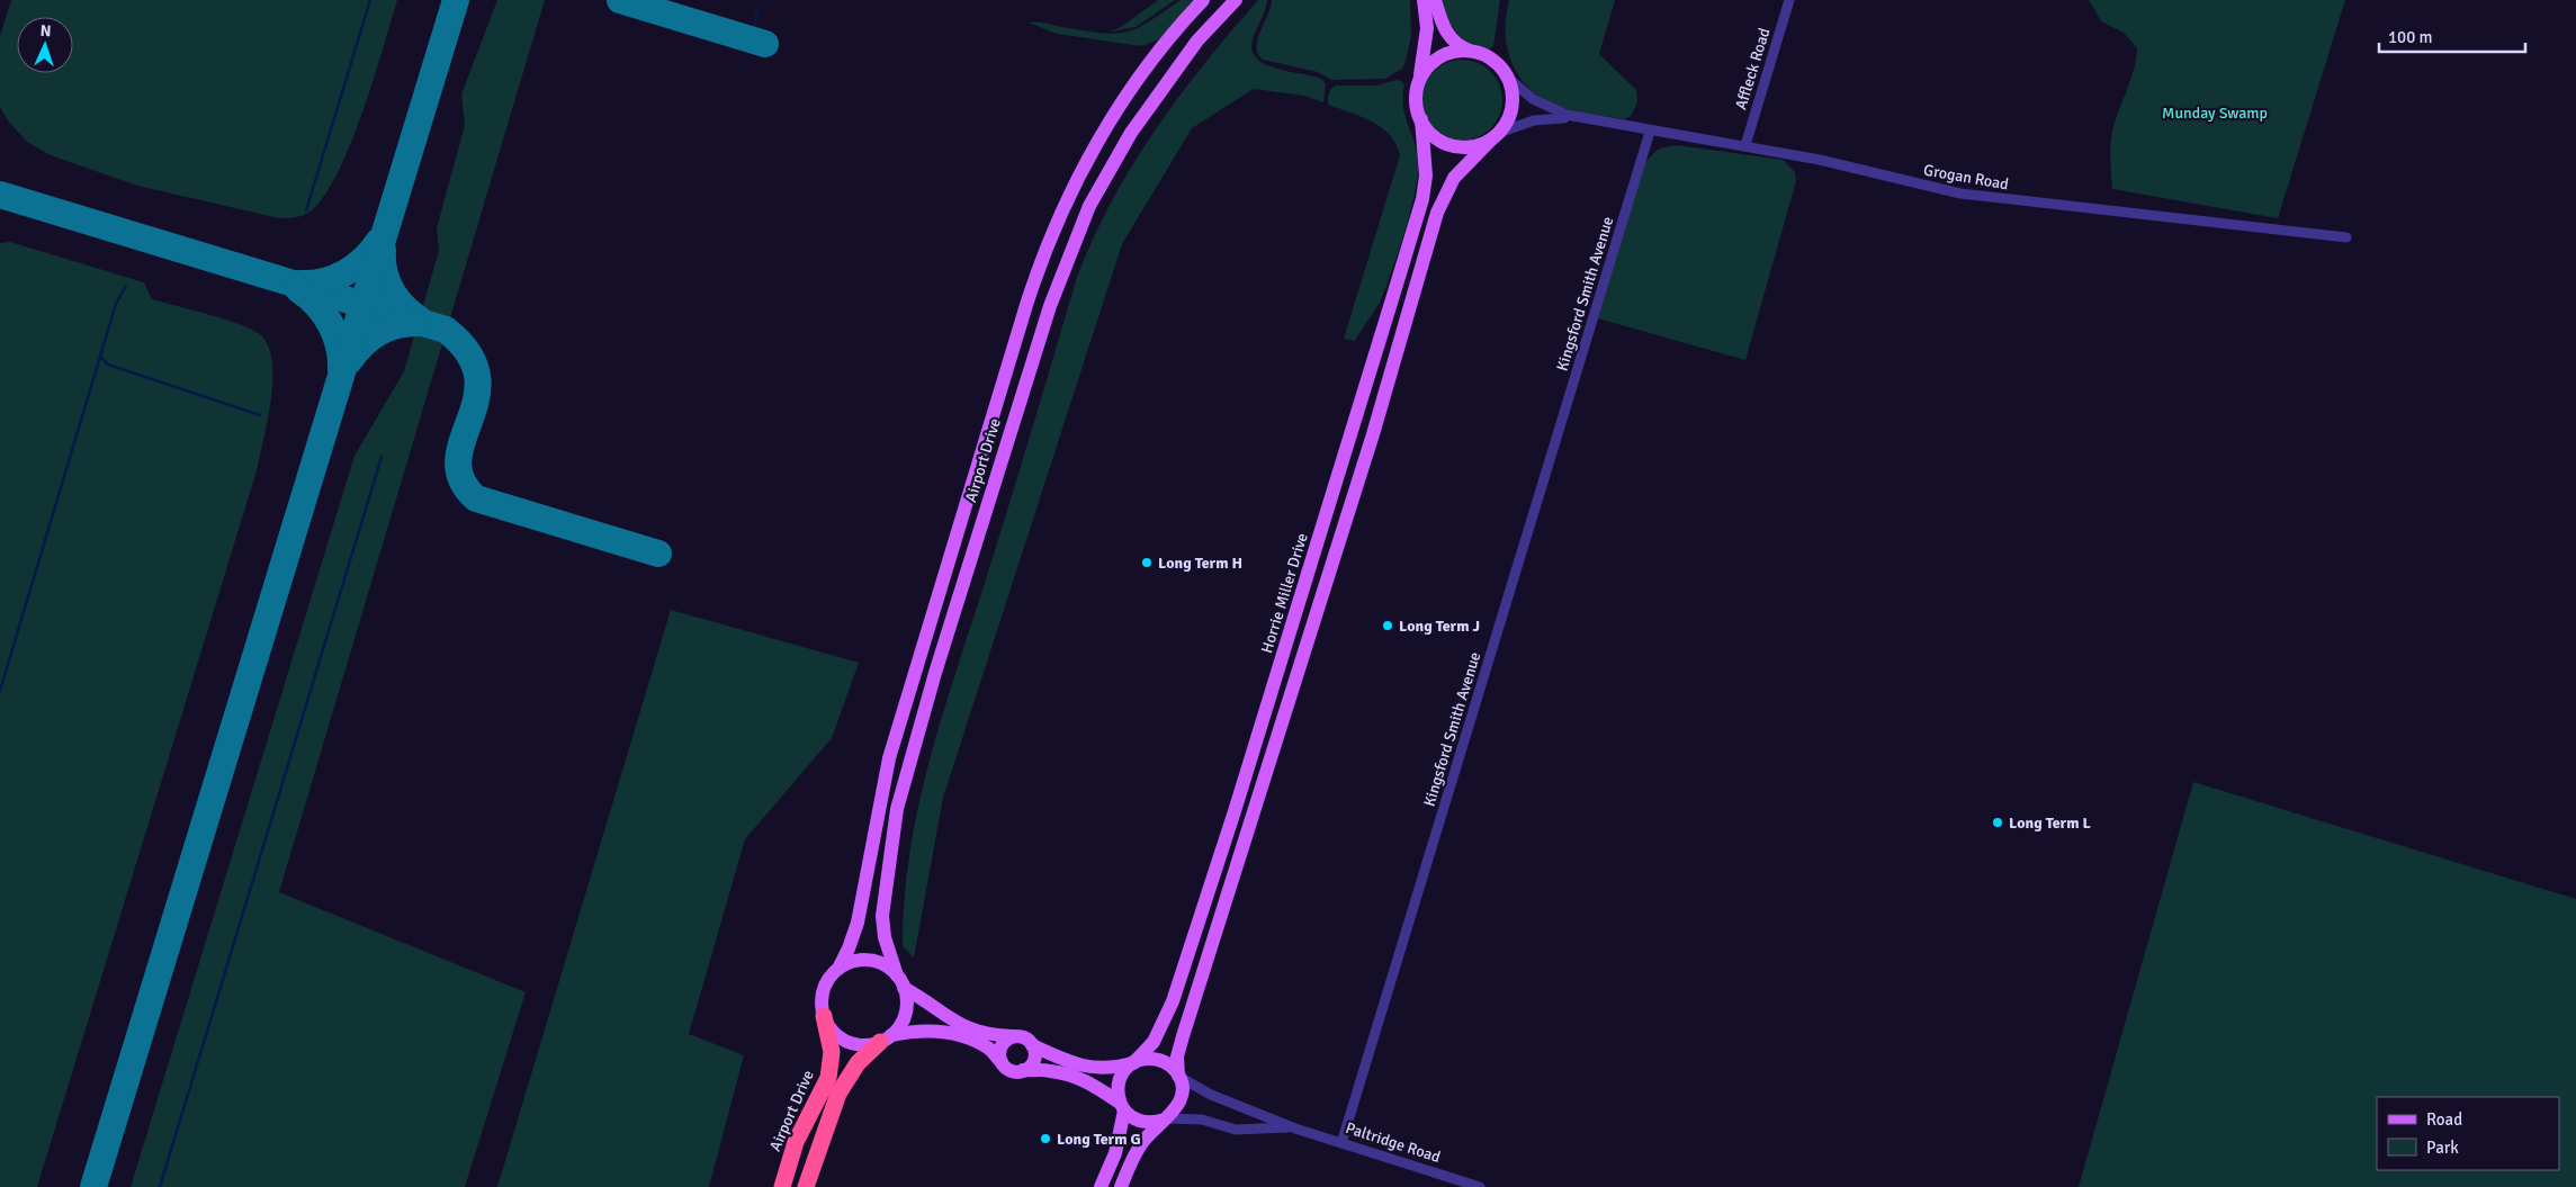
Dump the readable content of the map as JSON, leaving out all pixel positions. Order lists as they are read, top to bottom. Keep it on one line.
{"streets":{"highway":["Airport Drive"],"main road":["Horrie Miller Drive"],"street":["Affleck Road","Grogan Road","Kingsford Smith Avenue","Paltridge Road"]},"crossings":[["Affleck Road","Grogan Road"],["Grogan Road","Kingsford Smith Avenue"],["Grogan Road","Horrie Miller Drive"],["Kingsford Smith Avenue","Paltridge Road"],["Horrie Miller Drive","Paltridge Road"]],"parks":["Munday Swamp"],"places":["Long Term H","Long Term J","Long Term L","Long Term G"],"legend":["Road","Park"],"scale_bar":"100 m","north":"top"}
